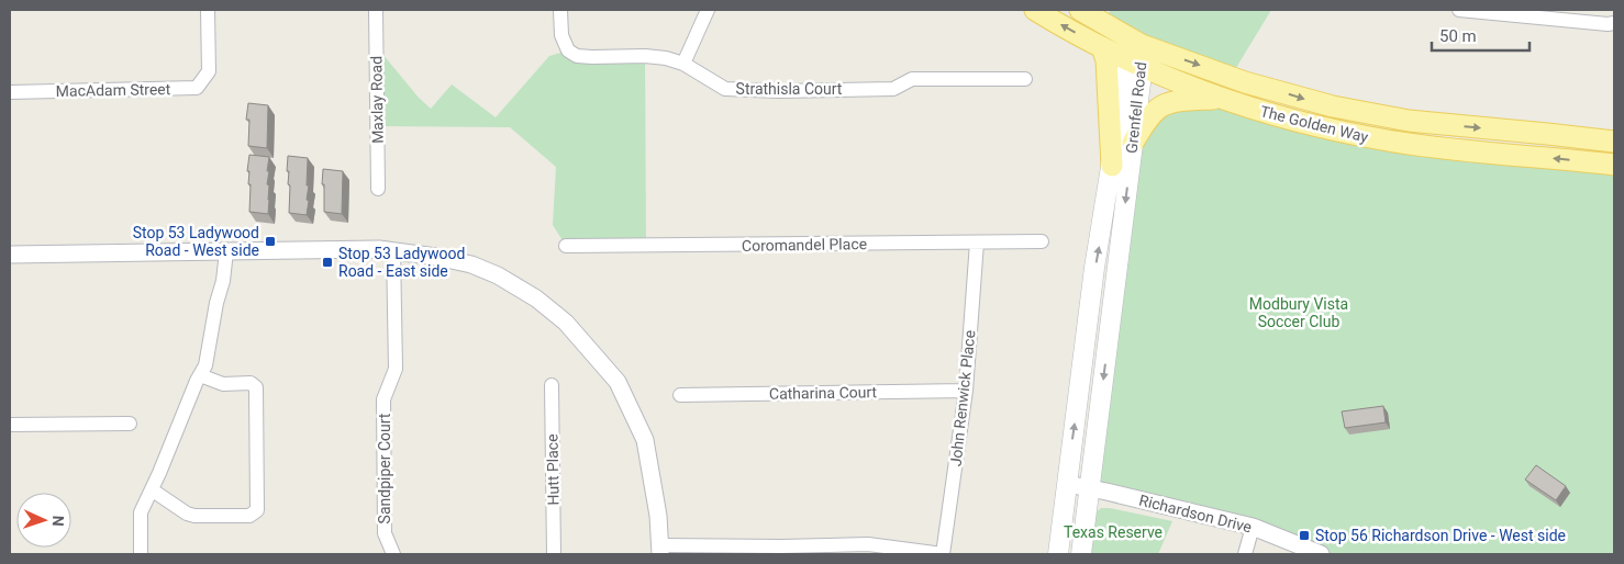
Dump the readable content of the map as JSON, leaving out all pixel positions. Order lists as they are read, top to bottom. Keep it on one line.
{"streets":{"main road":["Grenfell Road","The Golden Way"],"street":["Strathisla Court","MacAdam Street","Maxlay Road","Coromandel Place","Catharina Court","John Renwick Place","Sandpiper Court","Hutt Place","Richardson Drive"]},"crossings":[["Grenfell Road","The Golden Way"],["Grenfell Road","Richardson Drive"],["Coromandel Place","John Renwick Place"],["Catharina Court","John Renwick Place"]],"parks":["Modbury Vista Soccer Club","Texas Reserve"],"places":{"transit":["Stop 53 Ladywood Road - West side","Stop 53 Ladywood Road - East side","Stop 56 Richardson Drive - West side"]},"scale_bar":"50 m","north":"right"}
